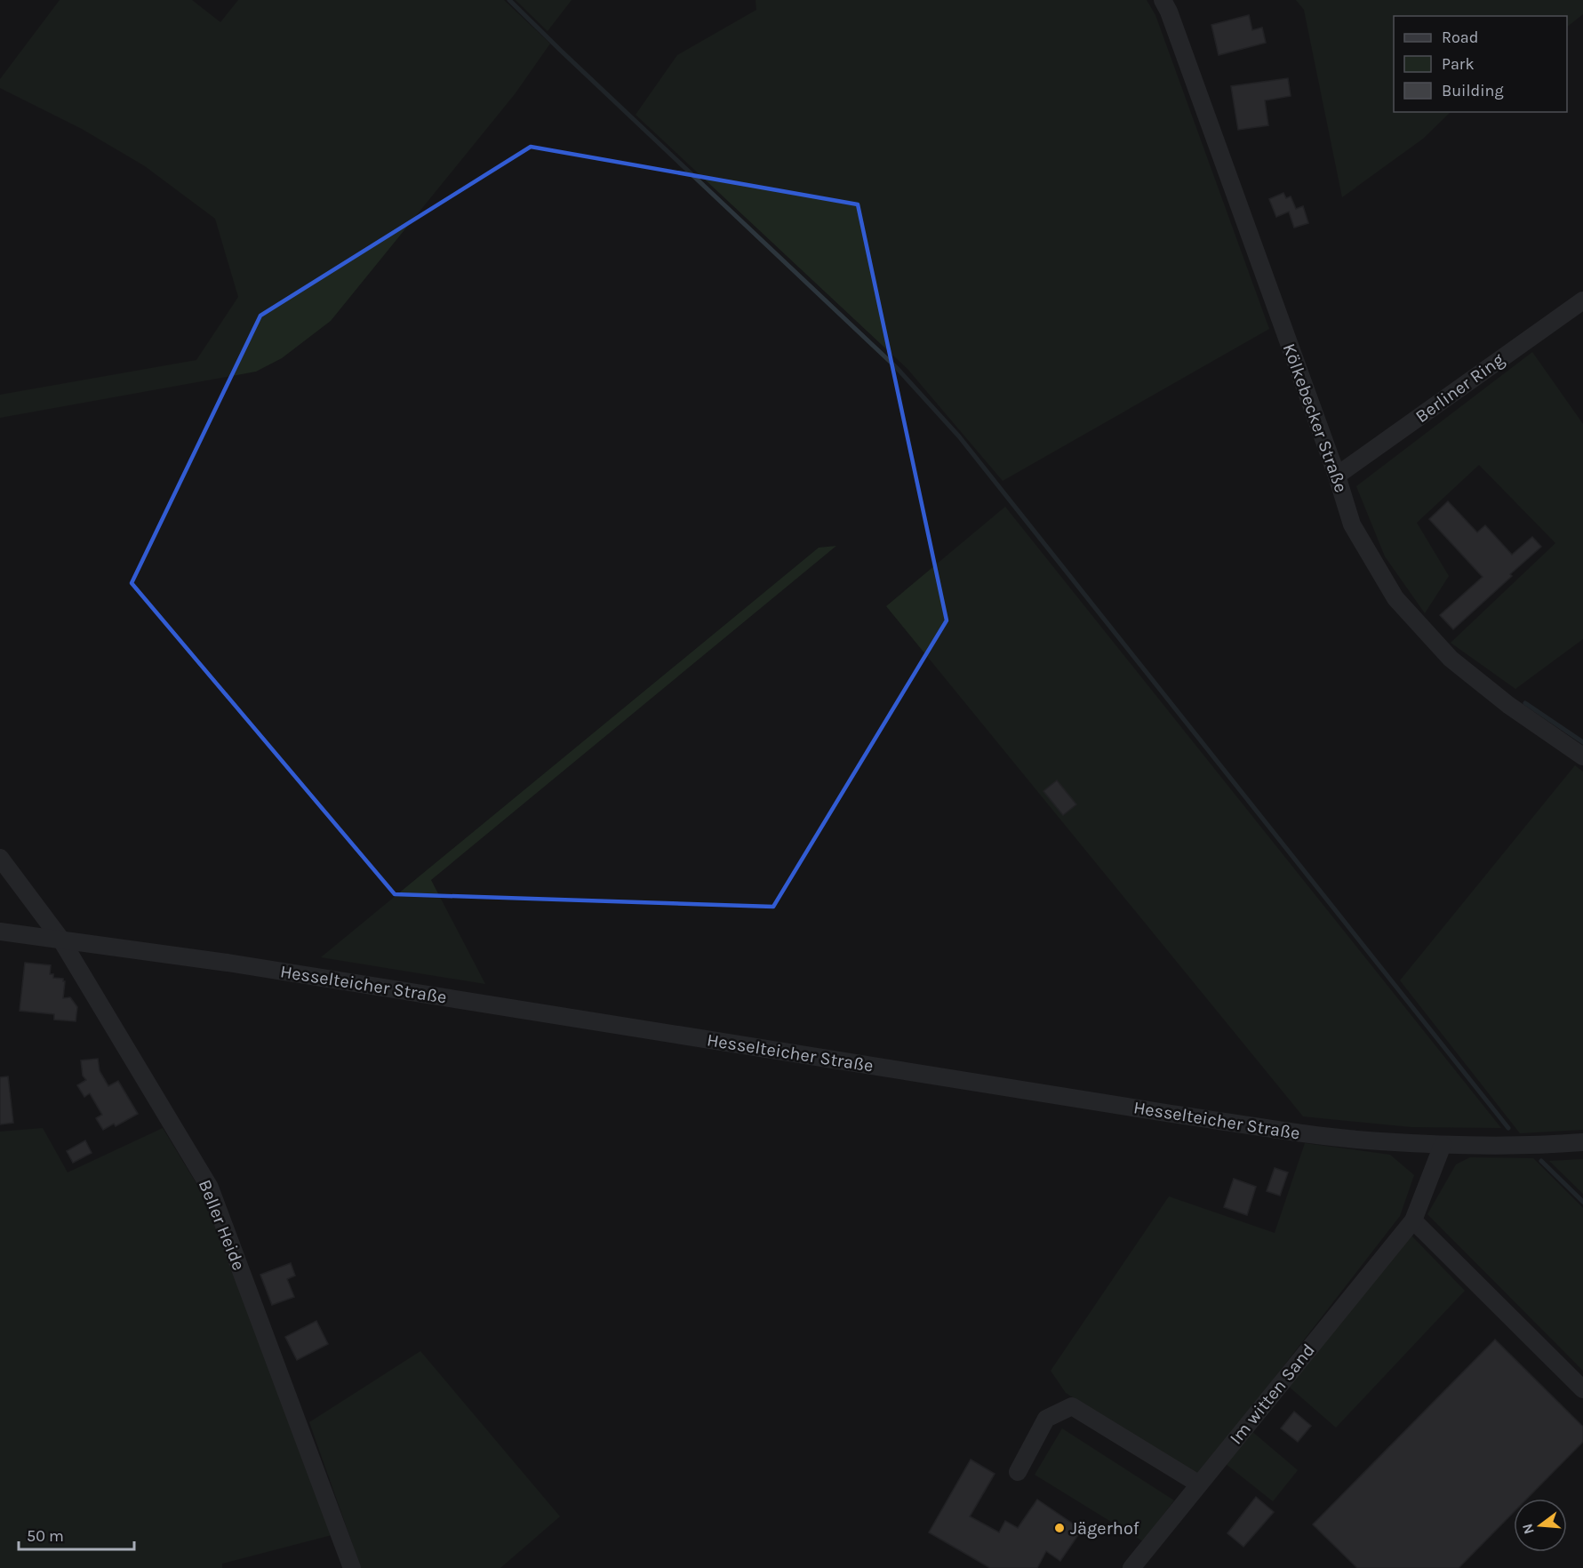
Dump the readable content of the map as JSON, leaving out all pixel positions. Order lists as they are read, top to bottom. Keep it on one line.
{"streets":{"street":["Berliner Ring","Kölkebecker Straße","Hesselteicher Straße","Beller Heide","Im witten Sand"]},"crossings":[["Berliner Ring","Kölkebecker Straße"],["Hesselteicher Straße","Beller Heide"],["Hesselteicher Straße","Im witten Sand"]],"places":["Jägerhof"],"legend":["Road","Park","Building"],"scale_bar":"50 m","north":"left"}
